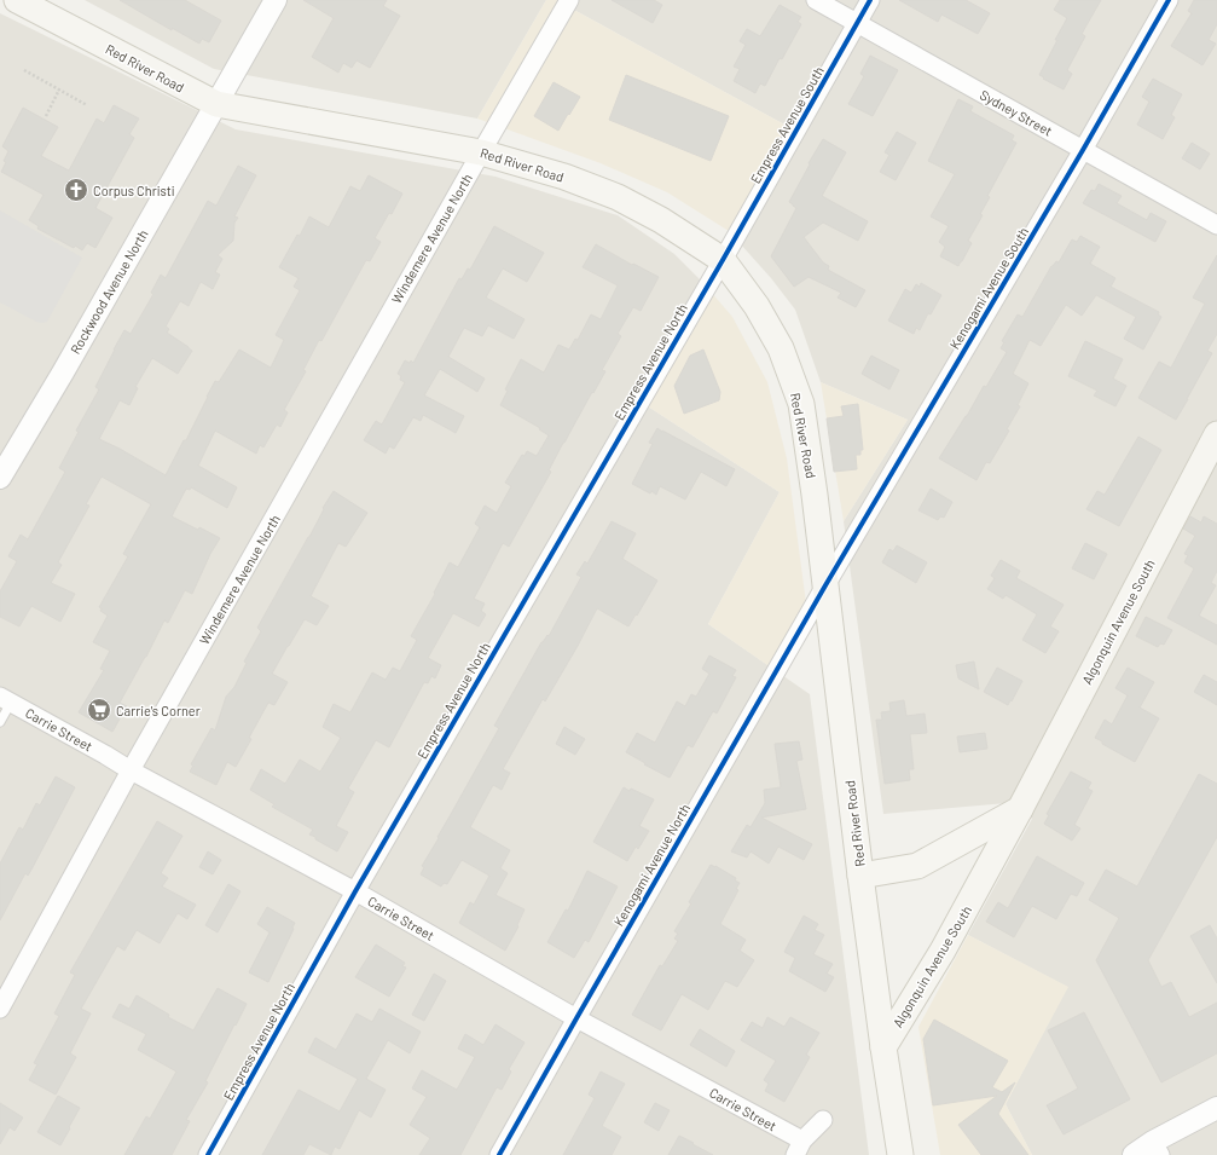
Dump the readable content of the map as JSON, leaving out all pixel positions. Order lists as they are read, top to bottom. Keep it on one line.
{"streets":{"main road":["Red River Road","Algonquin Avenue South"],"street":["Sydney Street","Empress Avenue South","Windemere Avenue North","Kenogami Avenue South","Rockwood Avenue North","Empress Avenue North","Carrie Street","Kenogami Avenue North"]},"crossings":[["Red River Road","Empress Avenue South"],["Red River Road","Windemere Avenue North"],["Red River Road","Kenogami Avenue South"],["Red River Road","Rockwood Avenue North"],["Red River Road","Empress Avenue North"],["Red River Road","Algonquin Avenue South"],["Red River Road","Kenogami Avenue North"],["Sydney Street","Empress Avenue South"],["Sydney Street","Kenogami Avenue South"],["Empress Avenue South","Empress Avenue North"],["Windemere Avenue North","Carrie Street"],["Kenogami Avenue South","Kenogami Avenue North"],["Empress Avenue North","Carrie Street"],["Carrie Street","Kenogami Avenue North"]],"places":{"church":["Corpus Christi"],"supermarket":["Carrie's Corner"]}}
